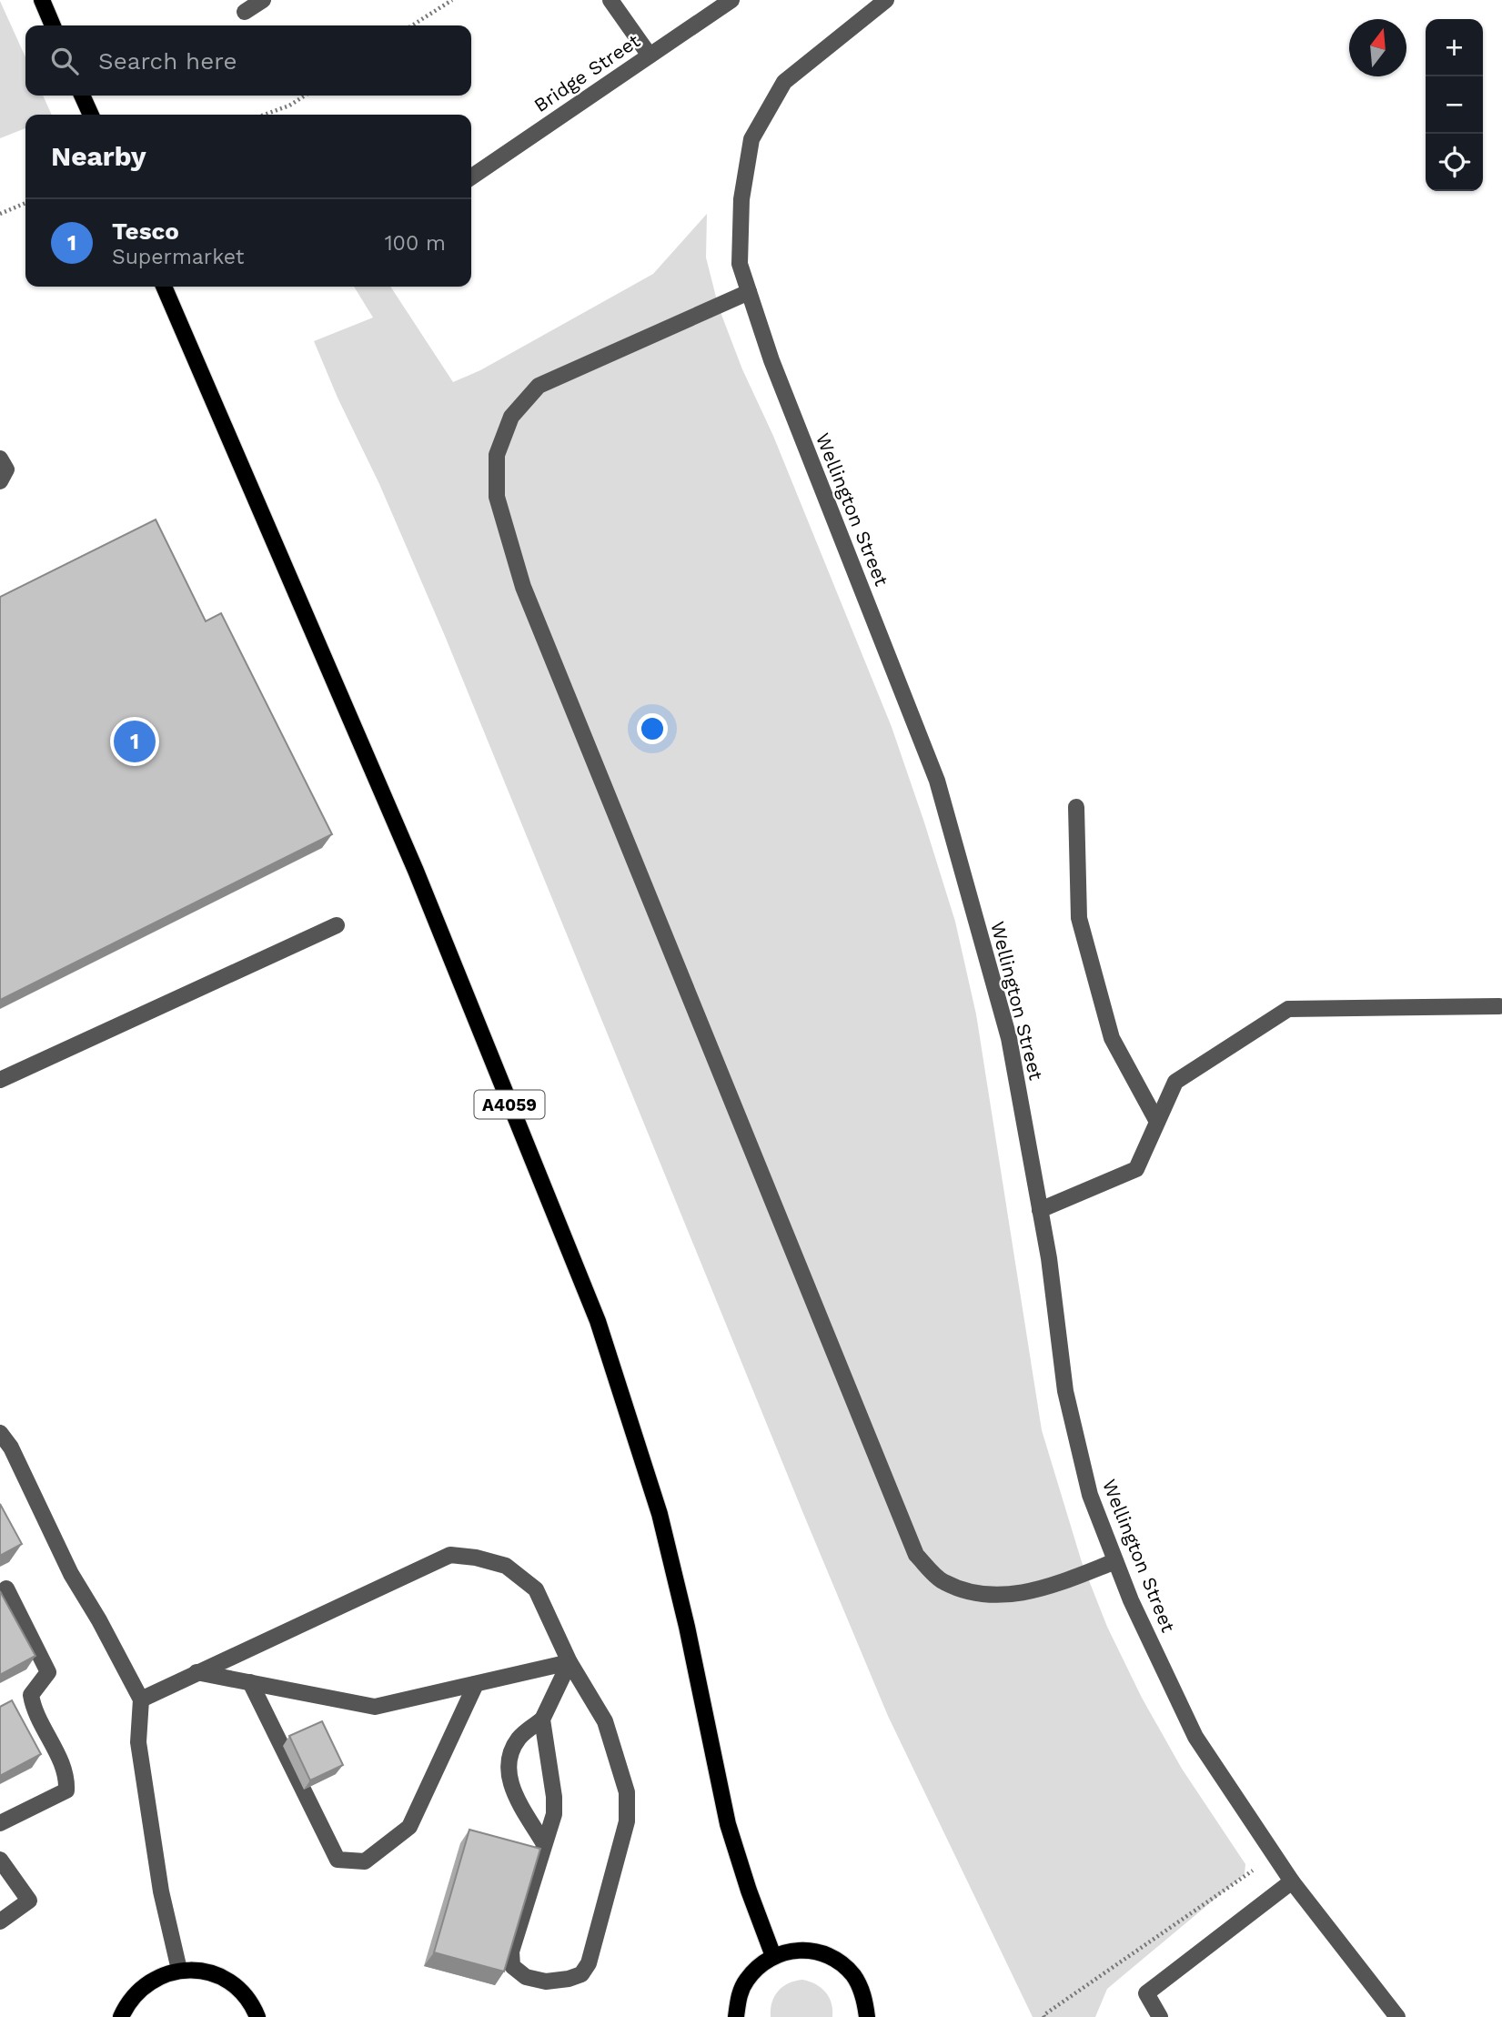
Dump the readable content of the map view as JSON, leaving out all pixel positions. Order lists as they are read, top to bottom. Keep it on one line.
{"streets":{"main road":["A4059"],"street":["Bridge Street","Wellington Street"]},"north":"top","page":{"map_buttons":["+","−"],"search":"Search here","heading":"Nearby","list":[{"mark":"1","name":"Tesco","note":"Supermarket","value":"100 m"}],"pins":"1"}}
